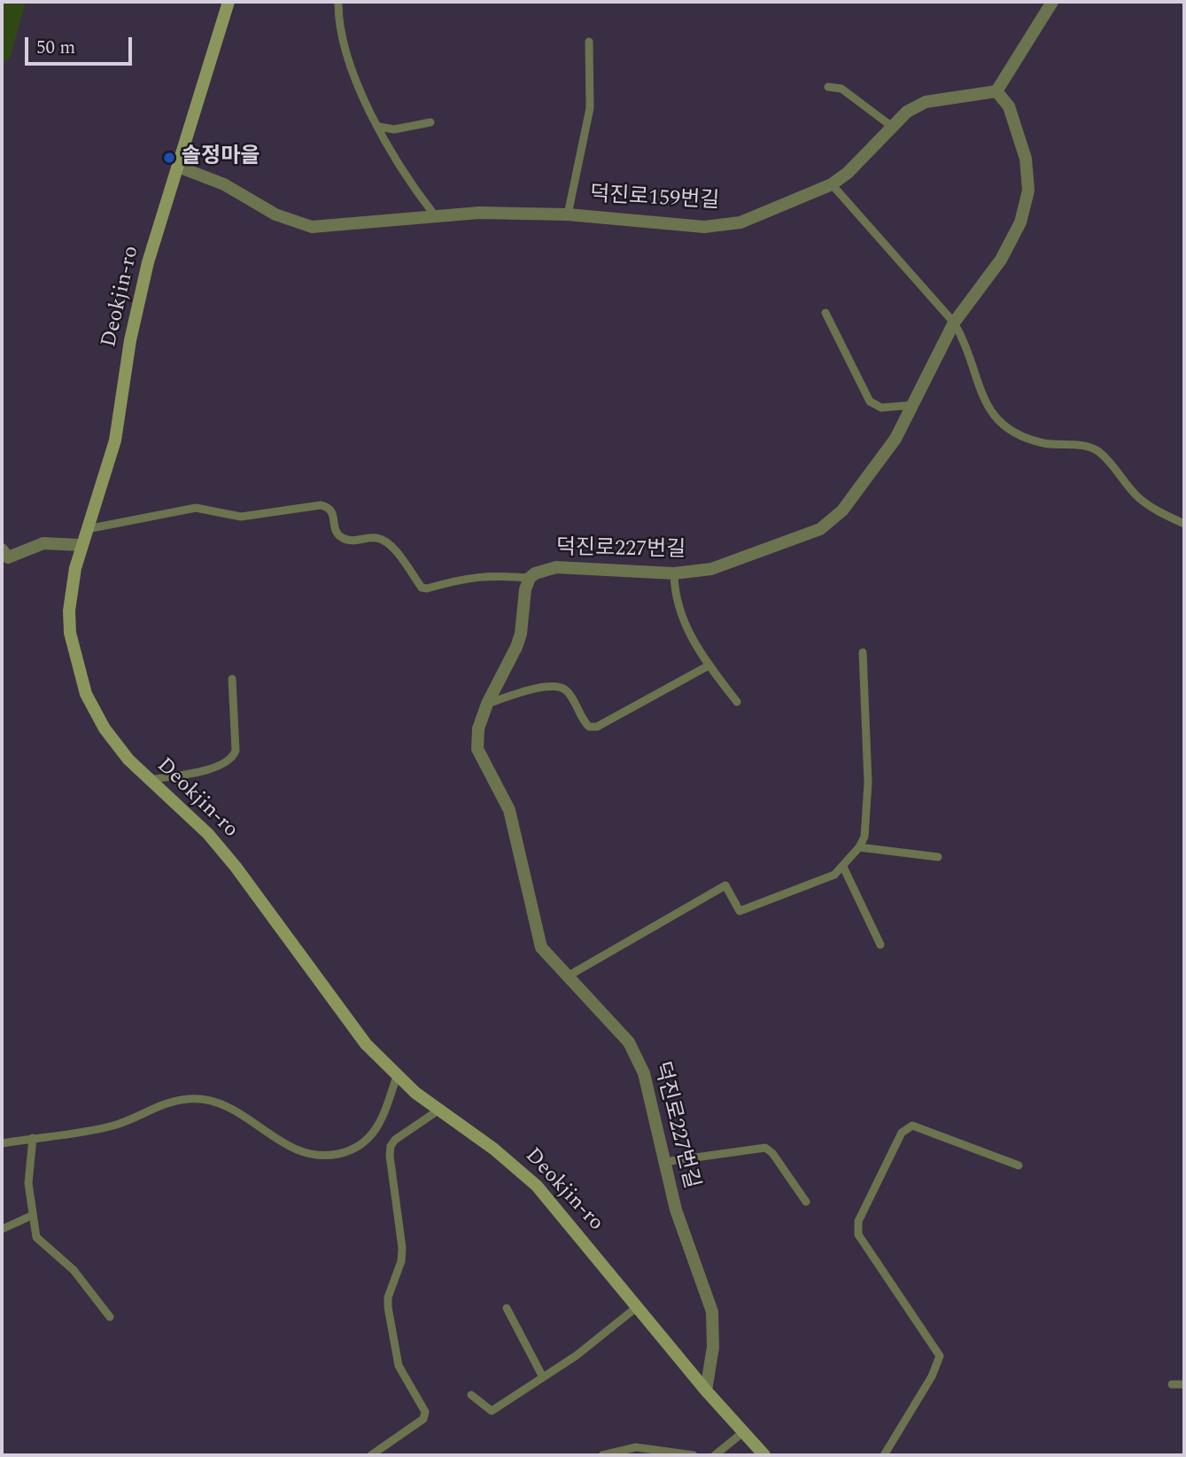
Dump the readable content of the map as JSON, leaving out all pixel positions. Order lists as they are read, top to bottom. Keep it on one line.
{"streets":{"street":["덕진로159번길","Deokjin-ro","덕진로227번길"]},"crossings":[["덕진로159번길","Deokjin-ro"],["덕진로159번길","덕진로227번길"],["Deokjin-ro","덕진로227번길"]],"places":["솔정마을"],"scale_bar":"50 m"}
